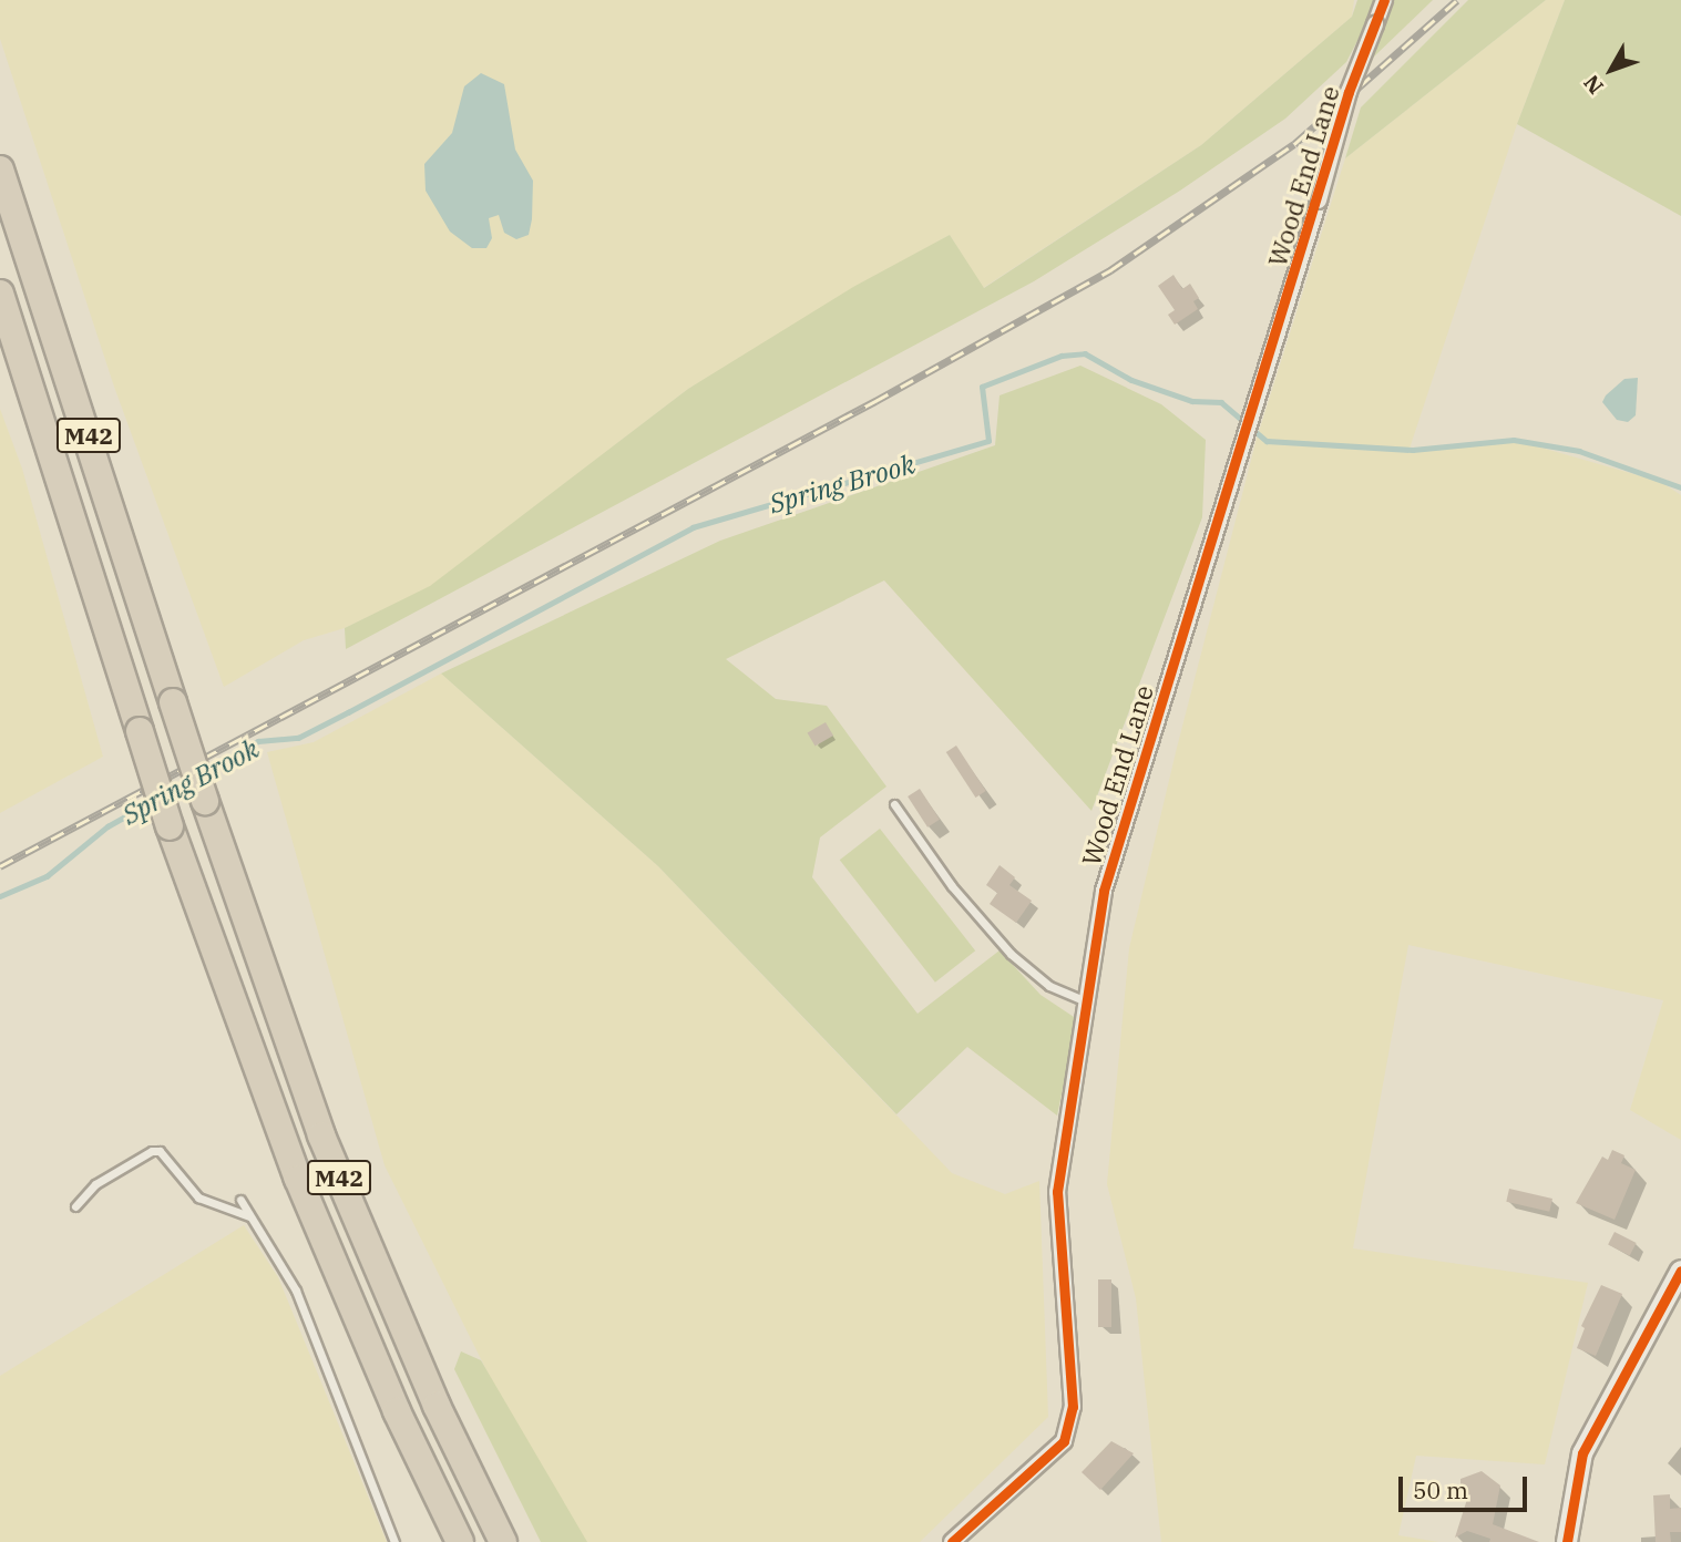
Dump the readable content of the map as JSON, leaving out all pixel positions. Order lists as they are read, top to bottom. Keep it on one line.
{"streets":{"highway":["M42"],"street":["Wood End Lane"]},"water":["Spring Brook"],"scale_bar":"50 m","north":"bottom left"}
